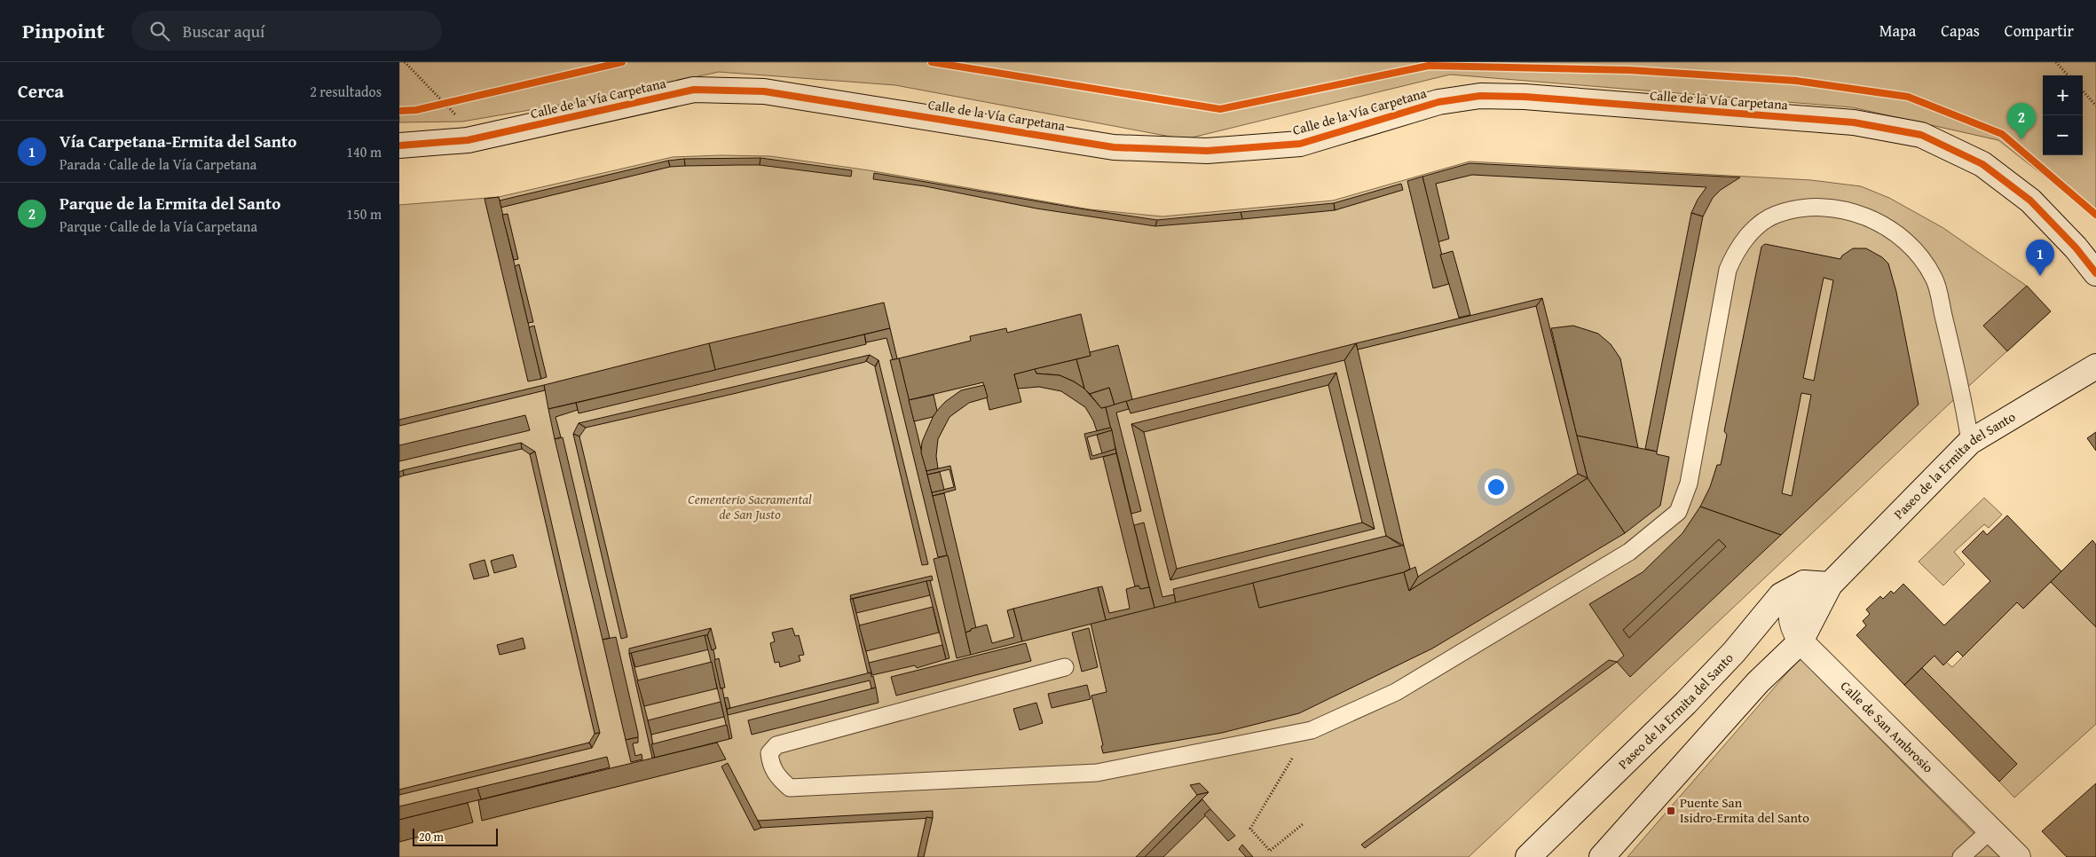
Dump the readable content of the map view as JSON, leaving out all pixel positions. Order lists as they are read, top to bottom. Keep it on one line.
{"streets":{"street":["Calle de la Vía Carpetana","Paseo de la Ermita del Santo","Calle de San Ambrosio"]},"crossings":[["Paseo de la Ermita del Santo","Calle de San Ambrosio"]],"parks":["Cementerio Sacramental de San Justo"],"places":{"transit":["Puente San Isidro-Ermita del Santo"]},"scale_bar":"20 m","page":{"header":"Pinpoint","search":"Buscar aquí","nav":["Mapa","Capas","Compartir"],"heading":["Cerca","2 resultados"],"map_buttons":["+","−"],"pins":["2","1"],"list":[{"mark":"1","name":"Vía Carpetana-Ermita del Santo","note":"Parada · Calle de la Vía Carpetana","value":"140 m"},{"mark":"2","name":"Parque de la Ermita del Santo","note":"Parque · Calle de la Vía Carpetana","value":"150 m"}],"scale":"20 m"}}
